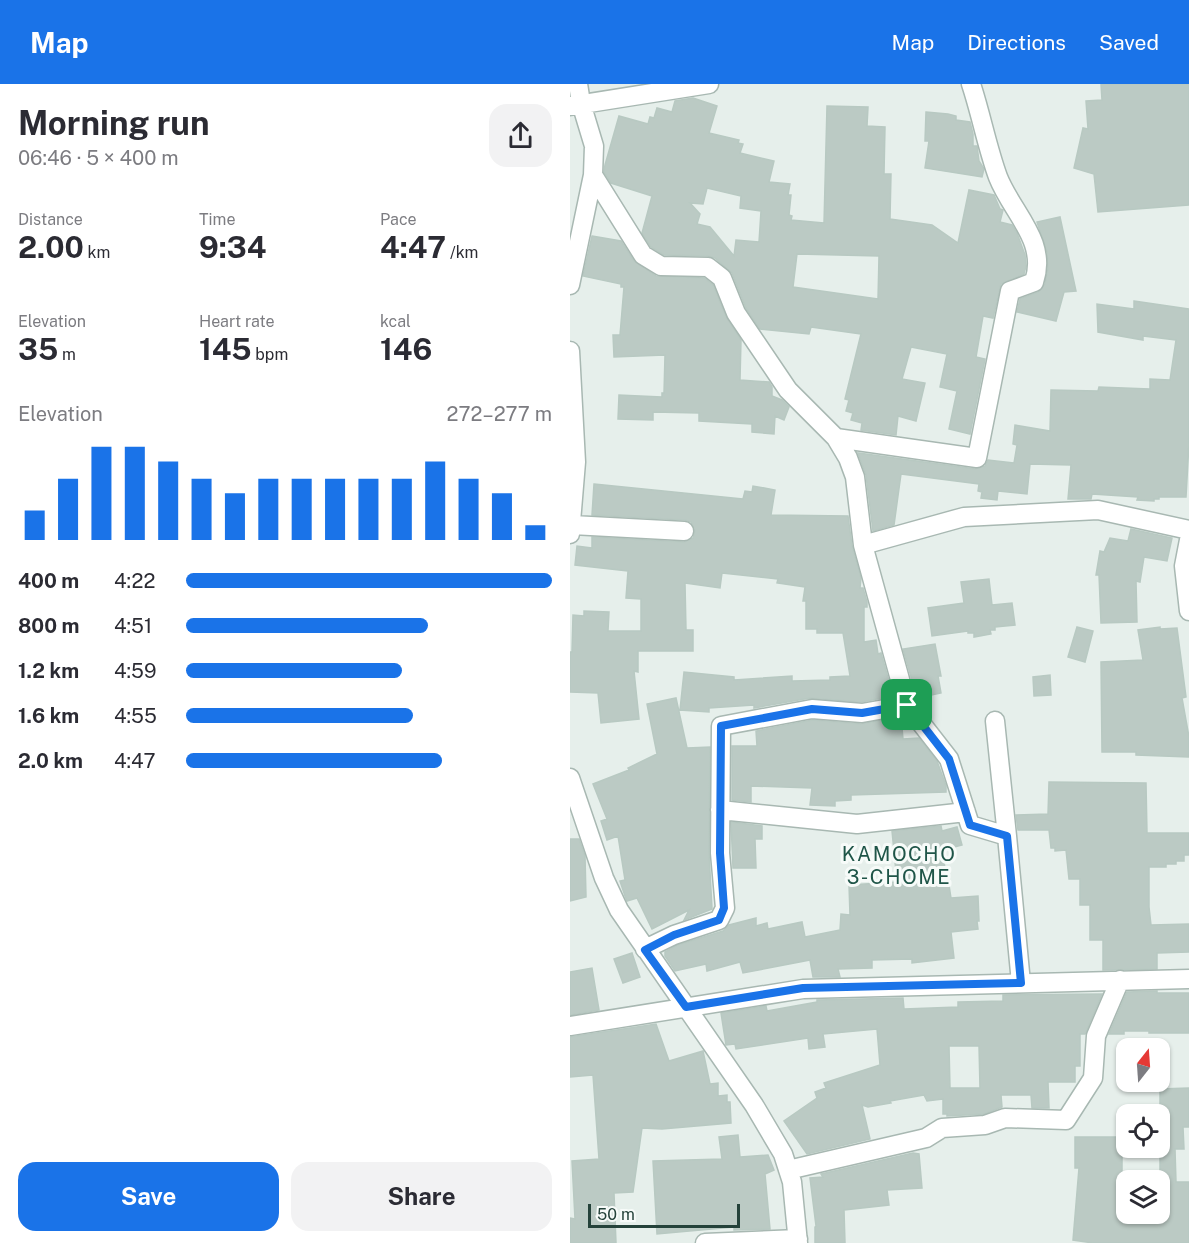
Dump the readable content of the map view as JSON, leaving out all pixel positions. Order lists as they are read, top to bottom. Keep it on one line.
{"districts":["KAMOCHO 3-CHOME"],"scale_bar":"50 m","north":"top","page":{"header":"Map","nav":["Map","Directions","Saved"],"heading":["Morning run","06:46 · 5 × 400 m"],"stats":[["Distance","2.00 km"],["Time","9:34"],["Pace","4:47 /km"],["Elevation","35 m"],["Heart rate","145 bpm"],["kcal","146"]],"chart":["Elevation","272–277 m"],"list":[{"name":"400 m","note":"4:22"},{"name":"800 m","note":"4:51"},{"name":"1.2 km","note":"4:59"},{"name":"1.6 km","note":"4:55"},{"name":"2.0 km","note":"4:47"}],"buttons":["Save","Share"],"scale":"50 m"}}
